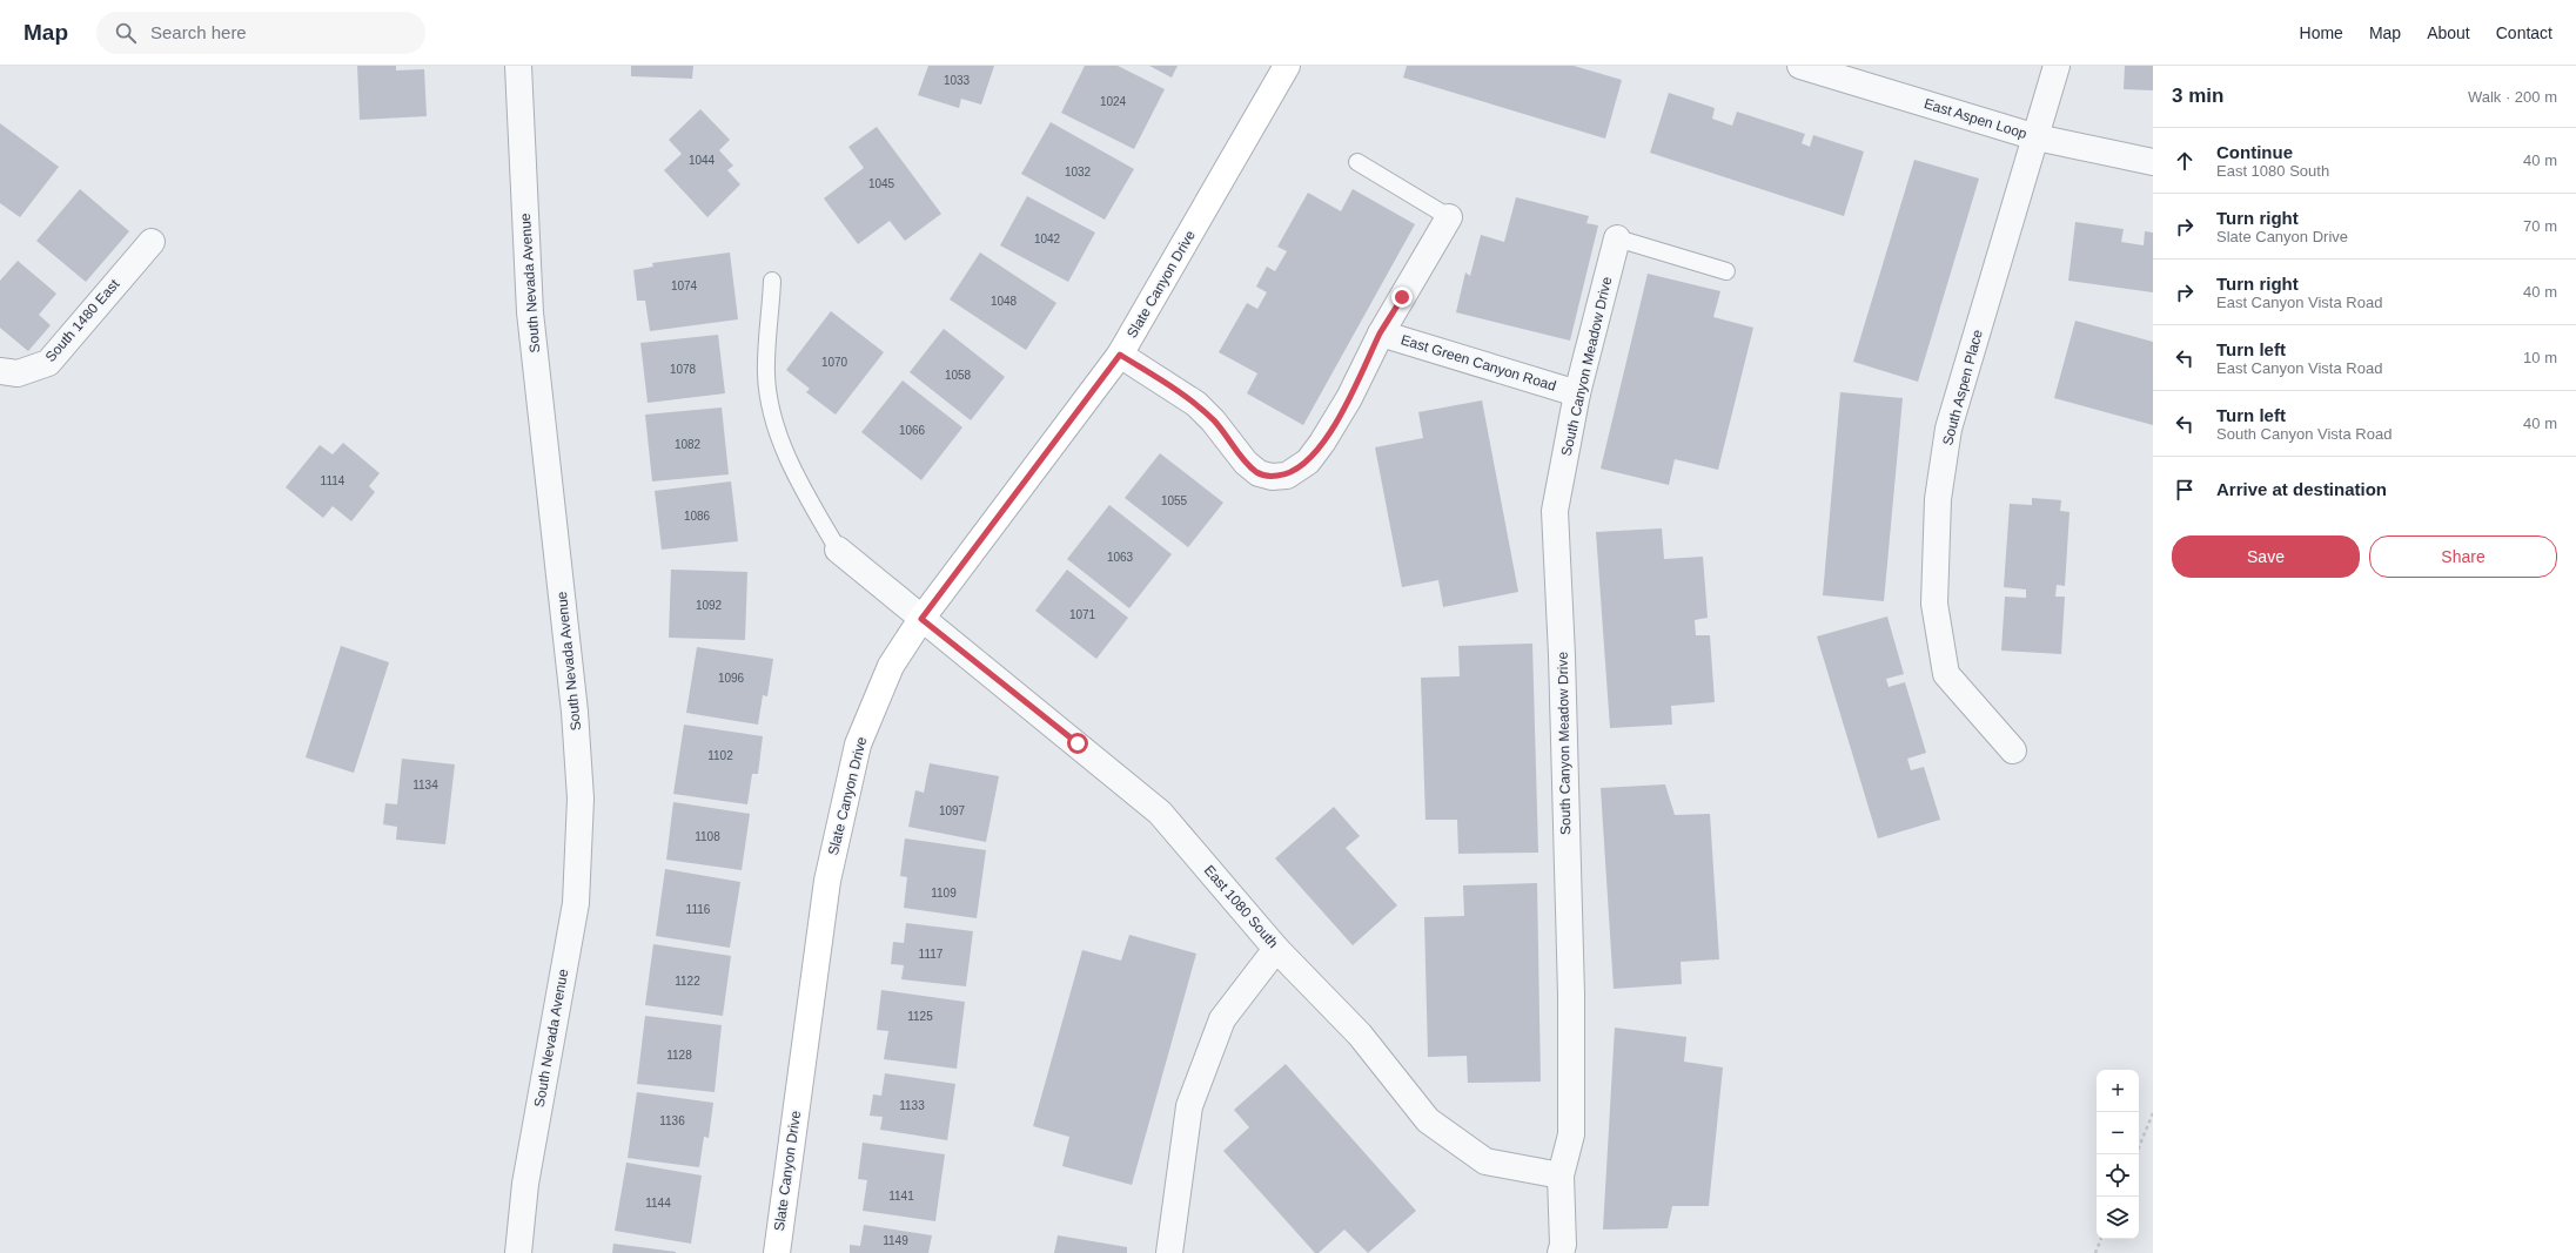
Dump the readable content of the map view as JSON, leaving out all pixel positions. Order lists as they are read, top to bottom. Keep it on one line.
{"streets":{"street":["East Aspen Loop","South Nevada Avenue","Slate Canyon Drive","South 1480 East","East Green Canyon Road","South Canyon Meadow Drive","South Aspen Place","East 1080 South"]},"crossings":[["East Aspen Loop","South Aspen Place"],["Slate Canyon Drive","East 1080 South"],["East Green Canyon Road","South Canyon Meadow Drive"],["South Canyon Meadow Drive","East 1080 South"]],"house_numbers":["1033","1024","1044","1032","1045","1042","1074","1048","1070","1078","1058","1066","1082","1114","1055","1086","1063","1092","1071","1096","1102","1134","1097","1108","1109","1116","1117","1122","1125","1128","1133","1136","1141","1144","1149"],"page":{"header":"Map","search":"Search here","nav":["Home","Map","About","Contact"],"heading":["3 min","Walk · 200 m"],"list":[["Continue","East 1080 South","40 m"],["Turn right","Slate Canyon Drive","70 m"],["Turn right","East Canyon Vista Road","40 m"],["Turn left","East Canyon Vista Road","10 m"],["Turn left","South Canyon Vista Road","40 m"],"Arrive at destination"],"buttons":["Save","Share"],"map_buttons":["+","−"]}}
